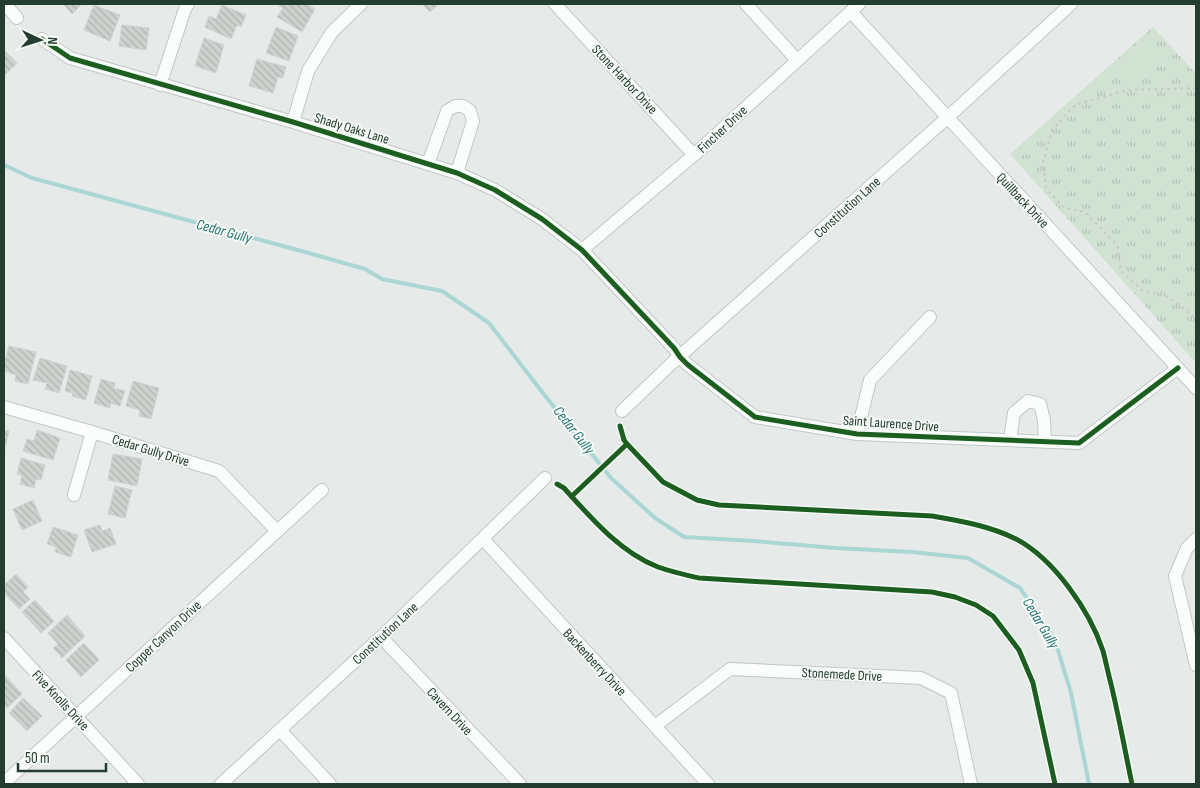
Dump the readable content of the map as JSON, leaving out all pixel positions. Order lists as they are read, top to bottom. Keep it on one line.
{"streets":{"street":["Stone Harbor Drive","Shady Oaks Lane","Fincher Drive","Quillback Drive","Constitution Lane","Saint Laurence Drive","Cedar Gully Drive","Copper Canyon Drive","Backenberry Drive","Stonemede Drive","Five Knolls Drive","Cavern Drive"]},"crossings":[["Stone Harbor Drive","Fincher Drive"],["Shady Oaks Lane","Fincher Drive"],["Shady Oaks Lane","Saint Laurence Drive"],["Fincher Drive","Quillback Drive"],["Quillback Drive","Constitution Lane"],["Quillback Drive","Saint Laurence Drive"],["Constitution Lane","Saint Laurence Drive"],["Constitution Lane","Backenberry Drive"],["Constitution Lane","Cavern Drive"],["Cedar Gully Drive","Copper Canyon Drive"],["Copper Canyon Drive","Five Knolls Drive"],["Backenberry Drive","Stonemede Drive"]],"water":["Cedar Gully"],"scale_bar":"50 m","north":"right"}
